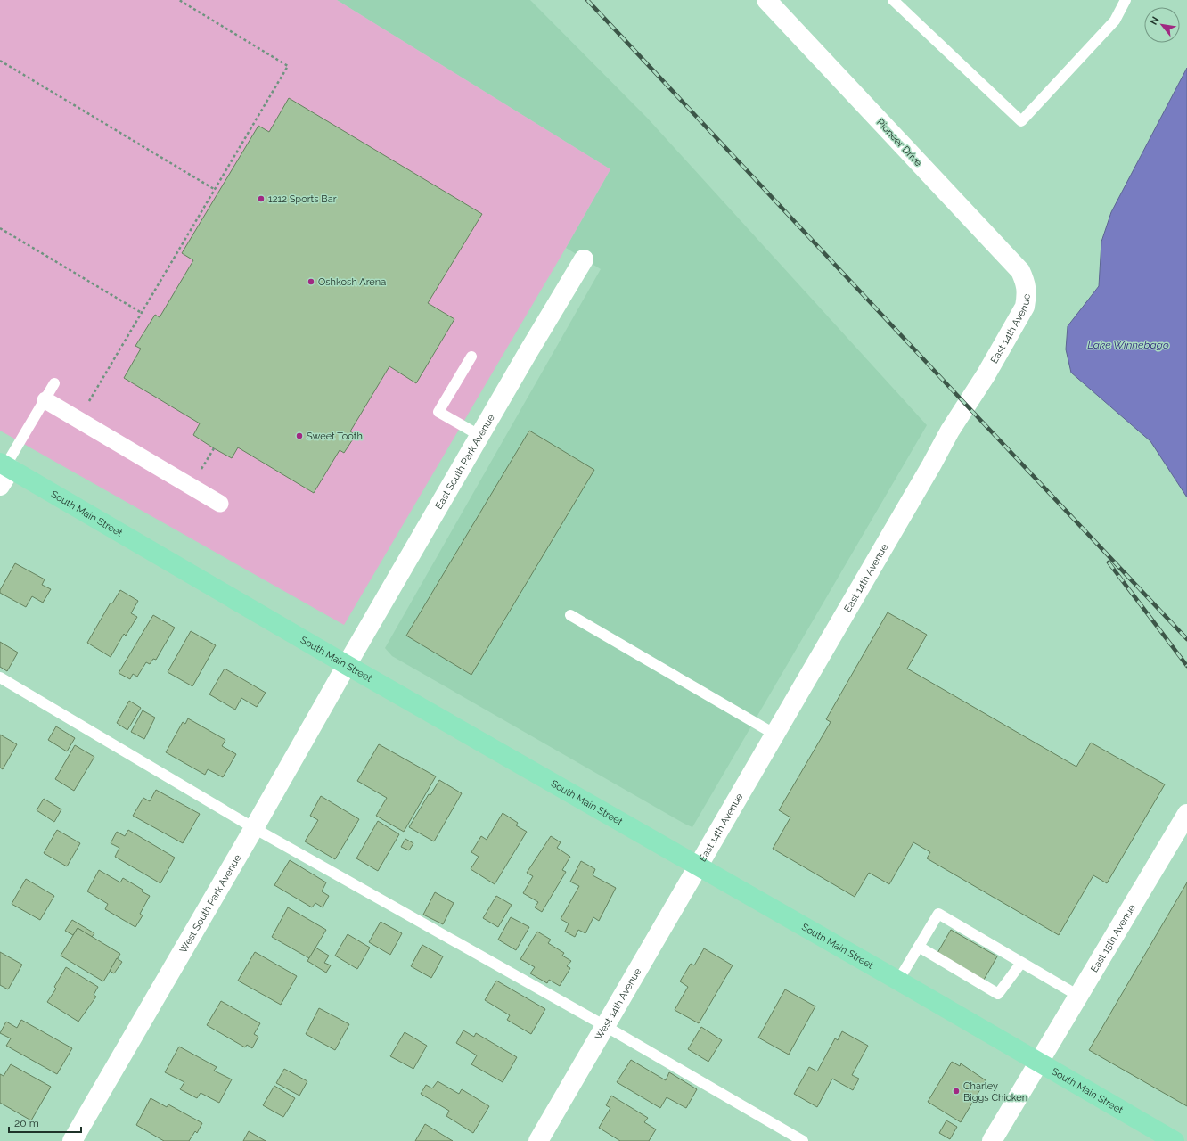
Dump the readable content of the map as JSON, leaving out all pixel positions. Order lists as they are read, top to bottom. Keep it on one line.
{"streets":{"main road":["South Main Street"],"street":["Pioneer Drive","East 14th Avenue","East South Park Avenue","West South Park Avenue","East 15th Avenue","West 14th Avenue"]},"crossings":[["Pioneer Drive","East 14th Avenue"],["East 14th Avenue","South Main Street"],["East 14th Avenue","West 14th Avenue"],["East South Park Avenue","South Main Street"],["East South Park Avenue","West South Park Avenue"],["South Main Street","West South Park Avenue"],["South Main Street","East 15th Avenue"],["South Main Street","West 14th Avenue"]],"water":["Lake Winnebago"],"places":["1212 Sports Bar","Oshkosh Arena","Sweet Tooth","Charley Biggs Chicken"],"scale_bar":"20 m","north":"top left"}
